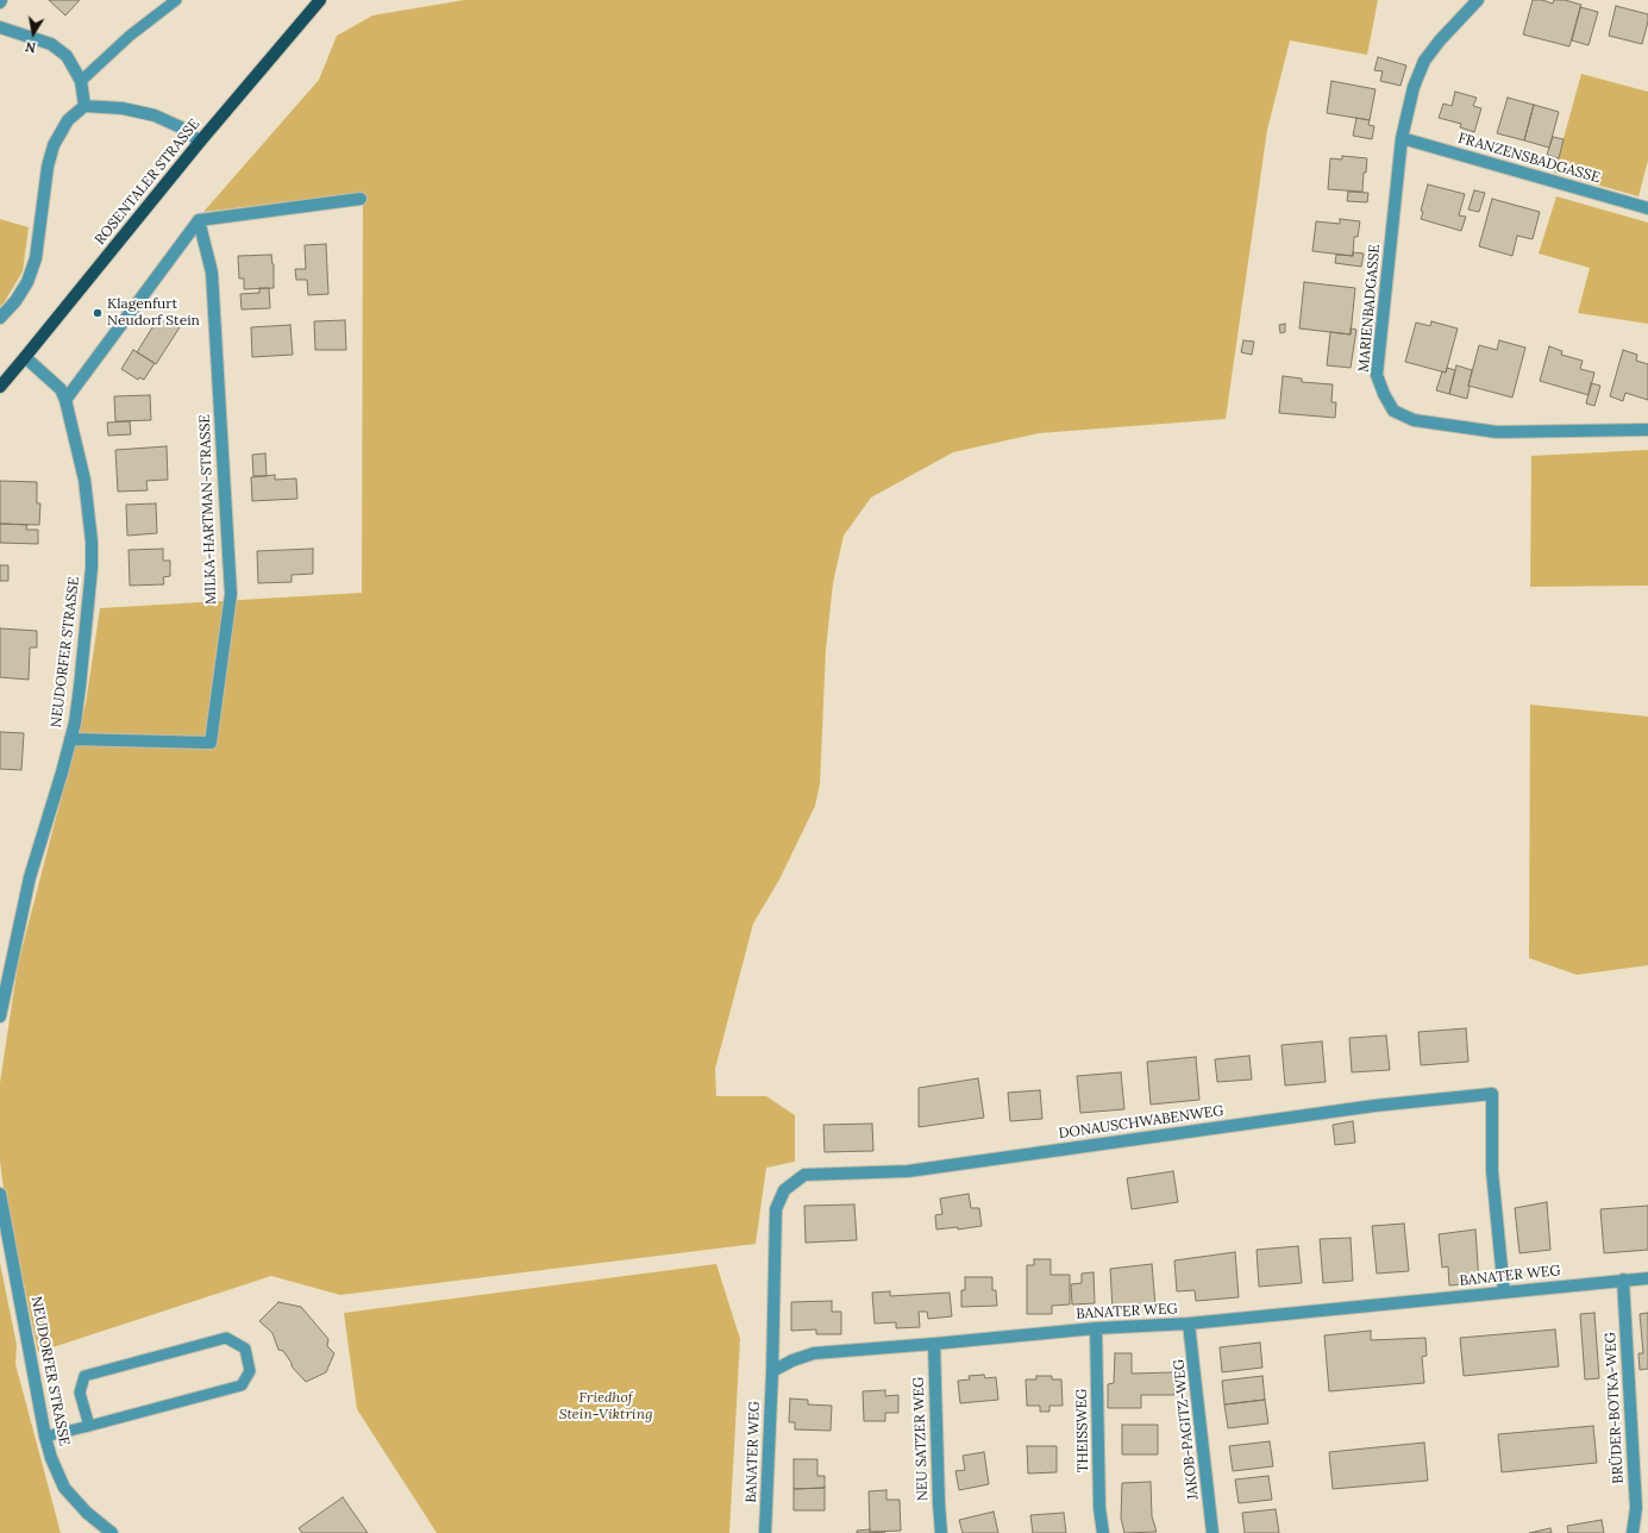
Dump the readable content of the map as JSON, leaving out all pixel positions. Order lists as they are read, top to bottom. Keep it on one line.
{"streets":{"main road":["ROSENTALER STRASSE"],"street":["FRANZENSBADGASSE","MARIENBADGASSE","MILKA-HARTMAN-STRASSE","NEUDORFER STRASSE","DONAUSCHWABENWEG","BANATER WEG","BRÜDER-BOTKA-WEG","JAKOB-PAGITZ-WEG","THEISSWEG","NEU SATZER WEG"]},"crossings":[["FRANZENSBADGASSE","MARIENBADGASSE"],["ROSENTALER STRASSE","NEUDORFER STRASSE"],["MILKA-HARTMAN-STRASSE","NEUDORFER STRASSE"],["DONAUSCHWABENWEG","BANATER WEG"],["BANATER WEG","BRÜDER-BOTKA-WEG"],["BANATER WEG","JAKOB-PAGITZ-WEG"],["BANATER WEG","THEISSWEG"],["BANATER WEG","NEU SATZER WEG"]],"parks":["Friedhof Stein-Viktring"],"places":["Klagenfurt Neudorf Stein"],"north":"bottom"}
